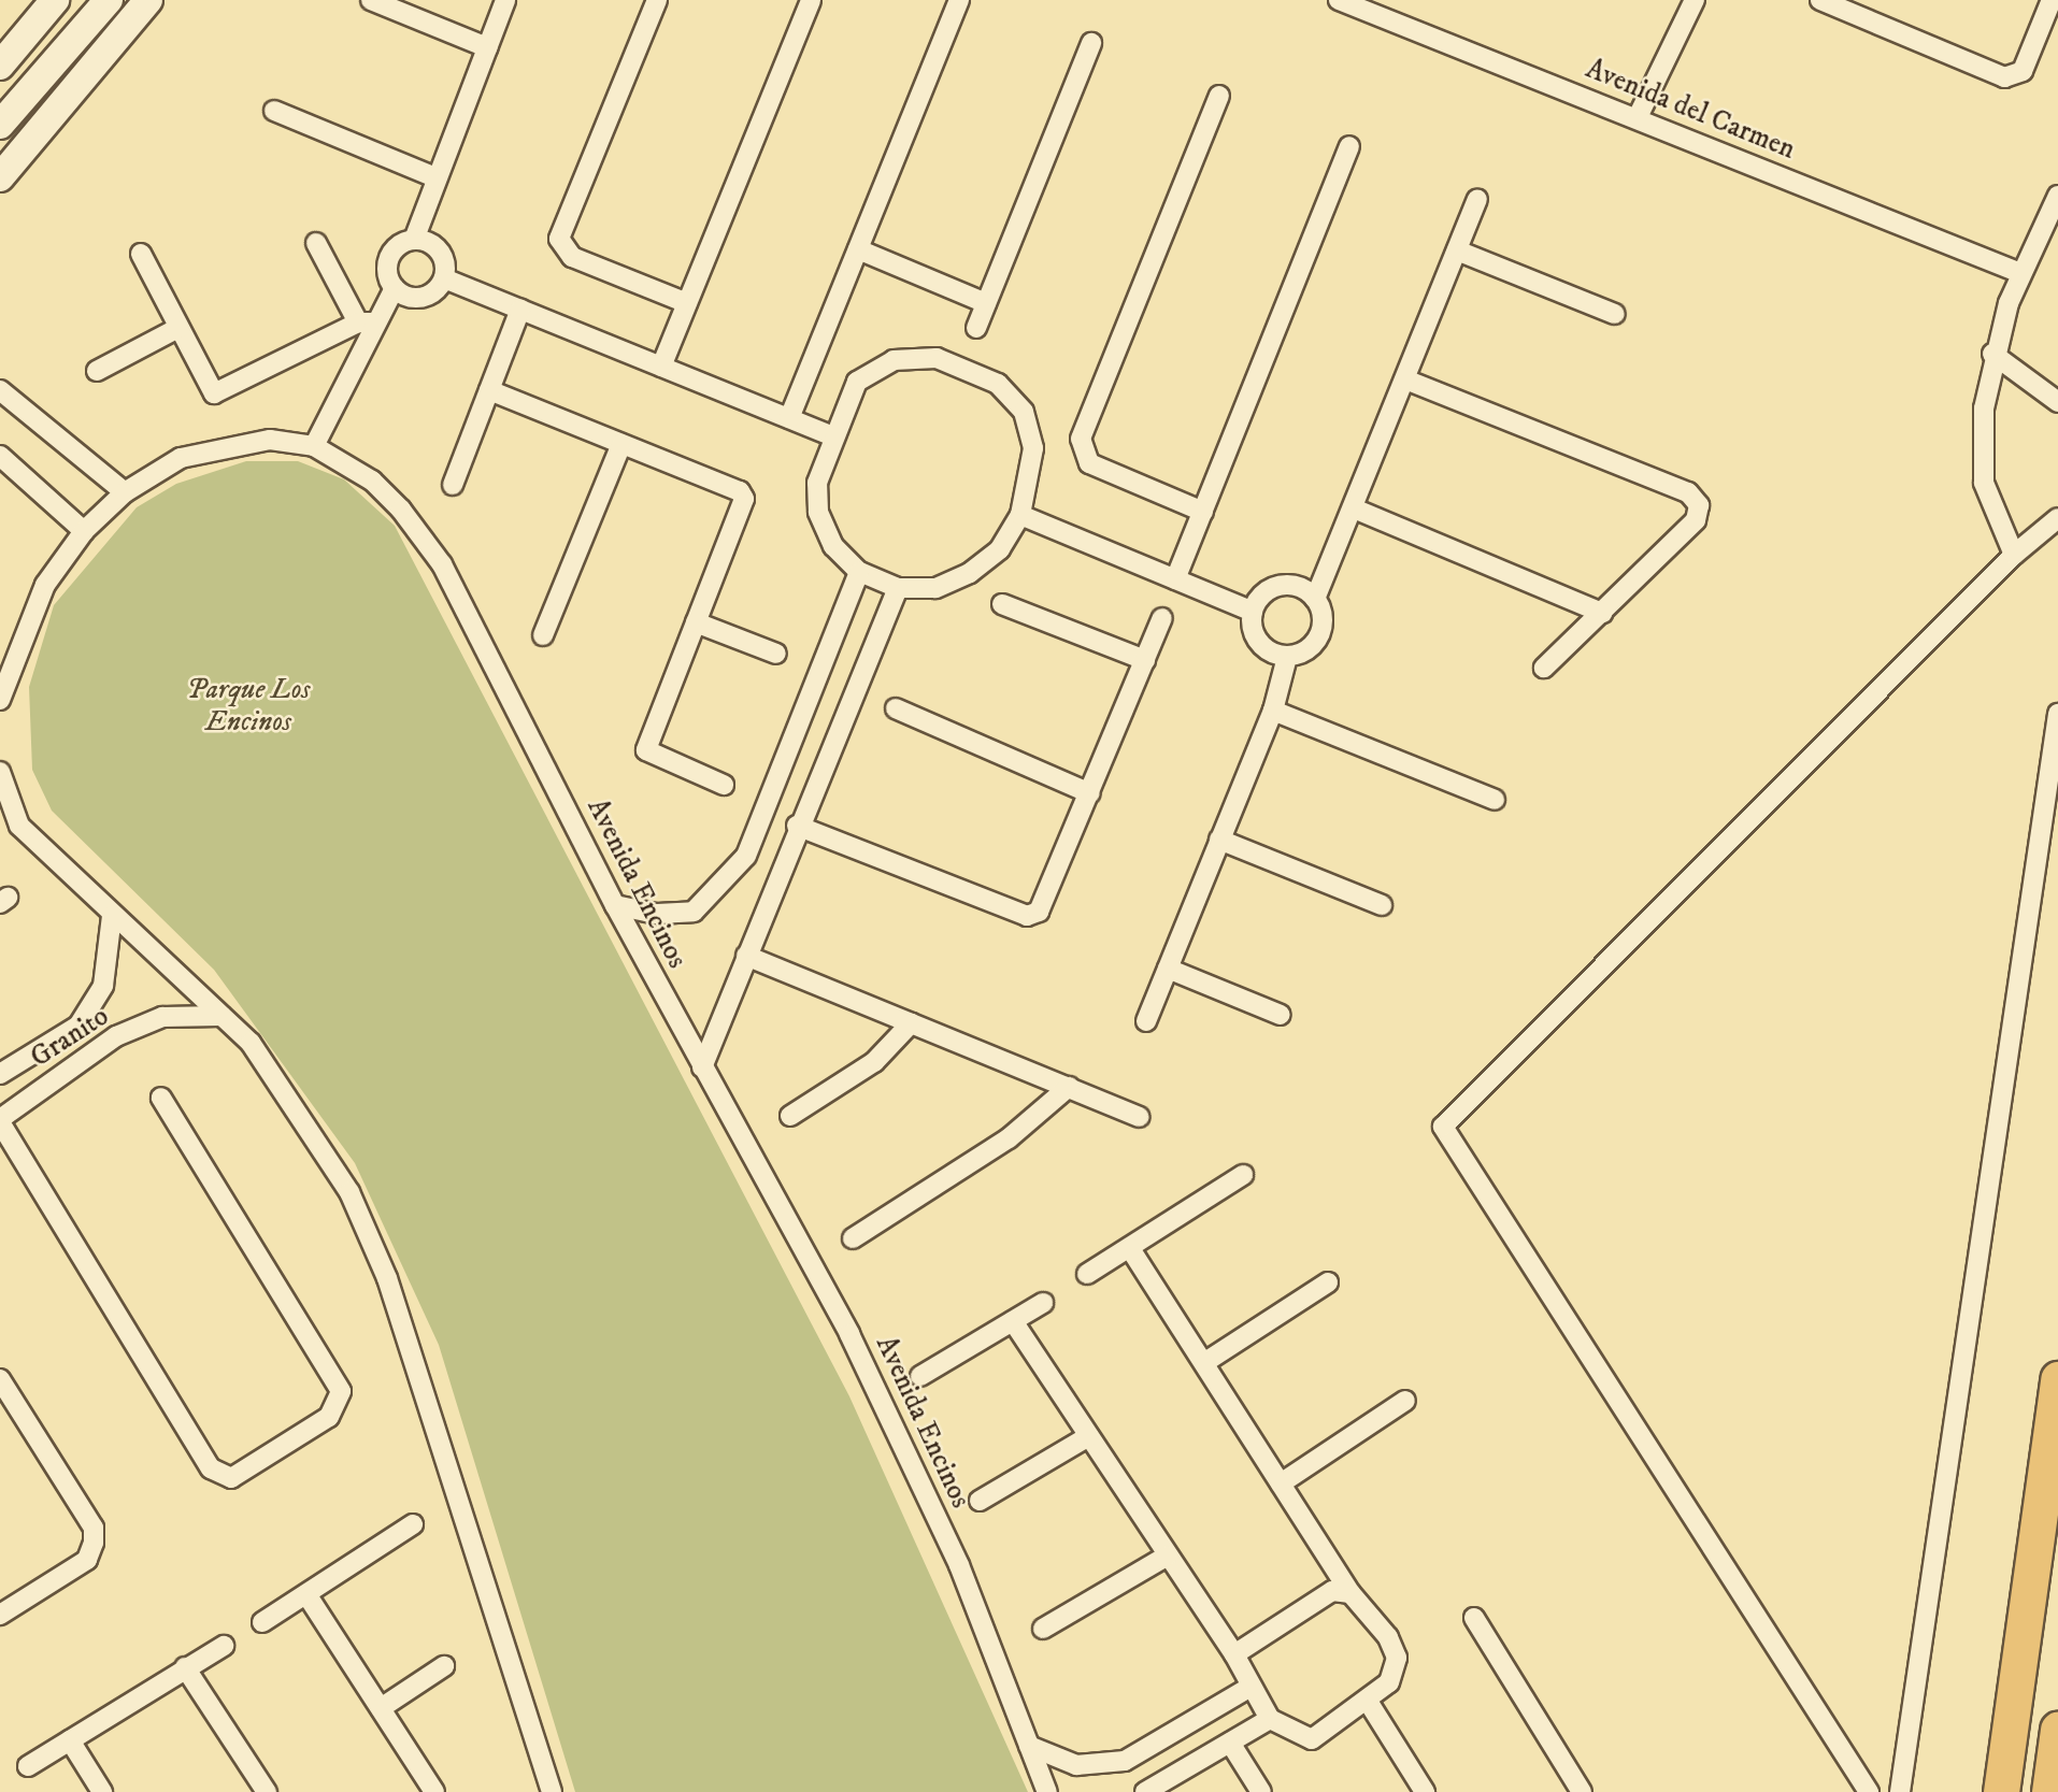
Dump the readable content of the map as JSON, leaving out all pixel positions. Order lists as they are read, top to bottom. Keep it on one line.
{"streets":{"street":["Avenida del Carmen","Avenida Encinos","Granito"]},"parks":["Parque Los Encinos"]}
